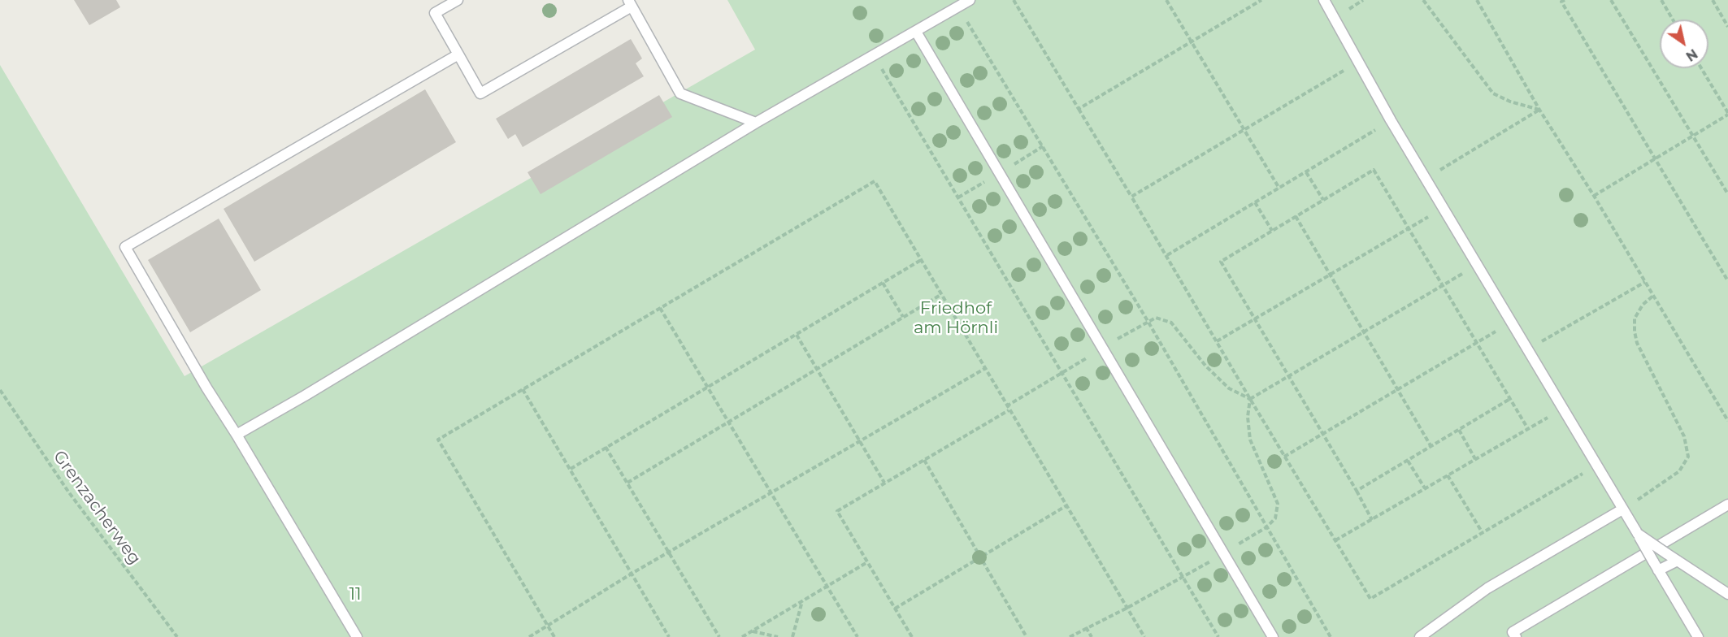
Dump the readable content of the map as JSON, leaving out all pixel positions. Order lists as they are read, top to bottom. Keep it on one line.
{"streets":{"path":["Grenzacherweg"]},"parks":["Friedhof am Hörnli","11"],"north":"bottom right"}
